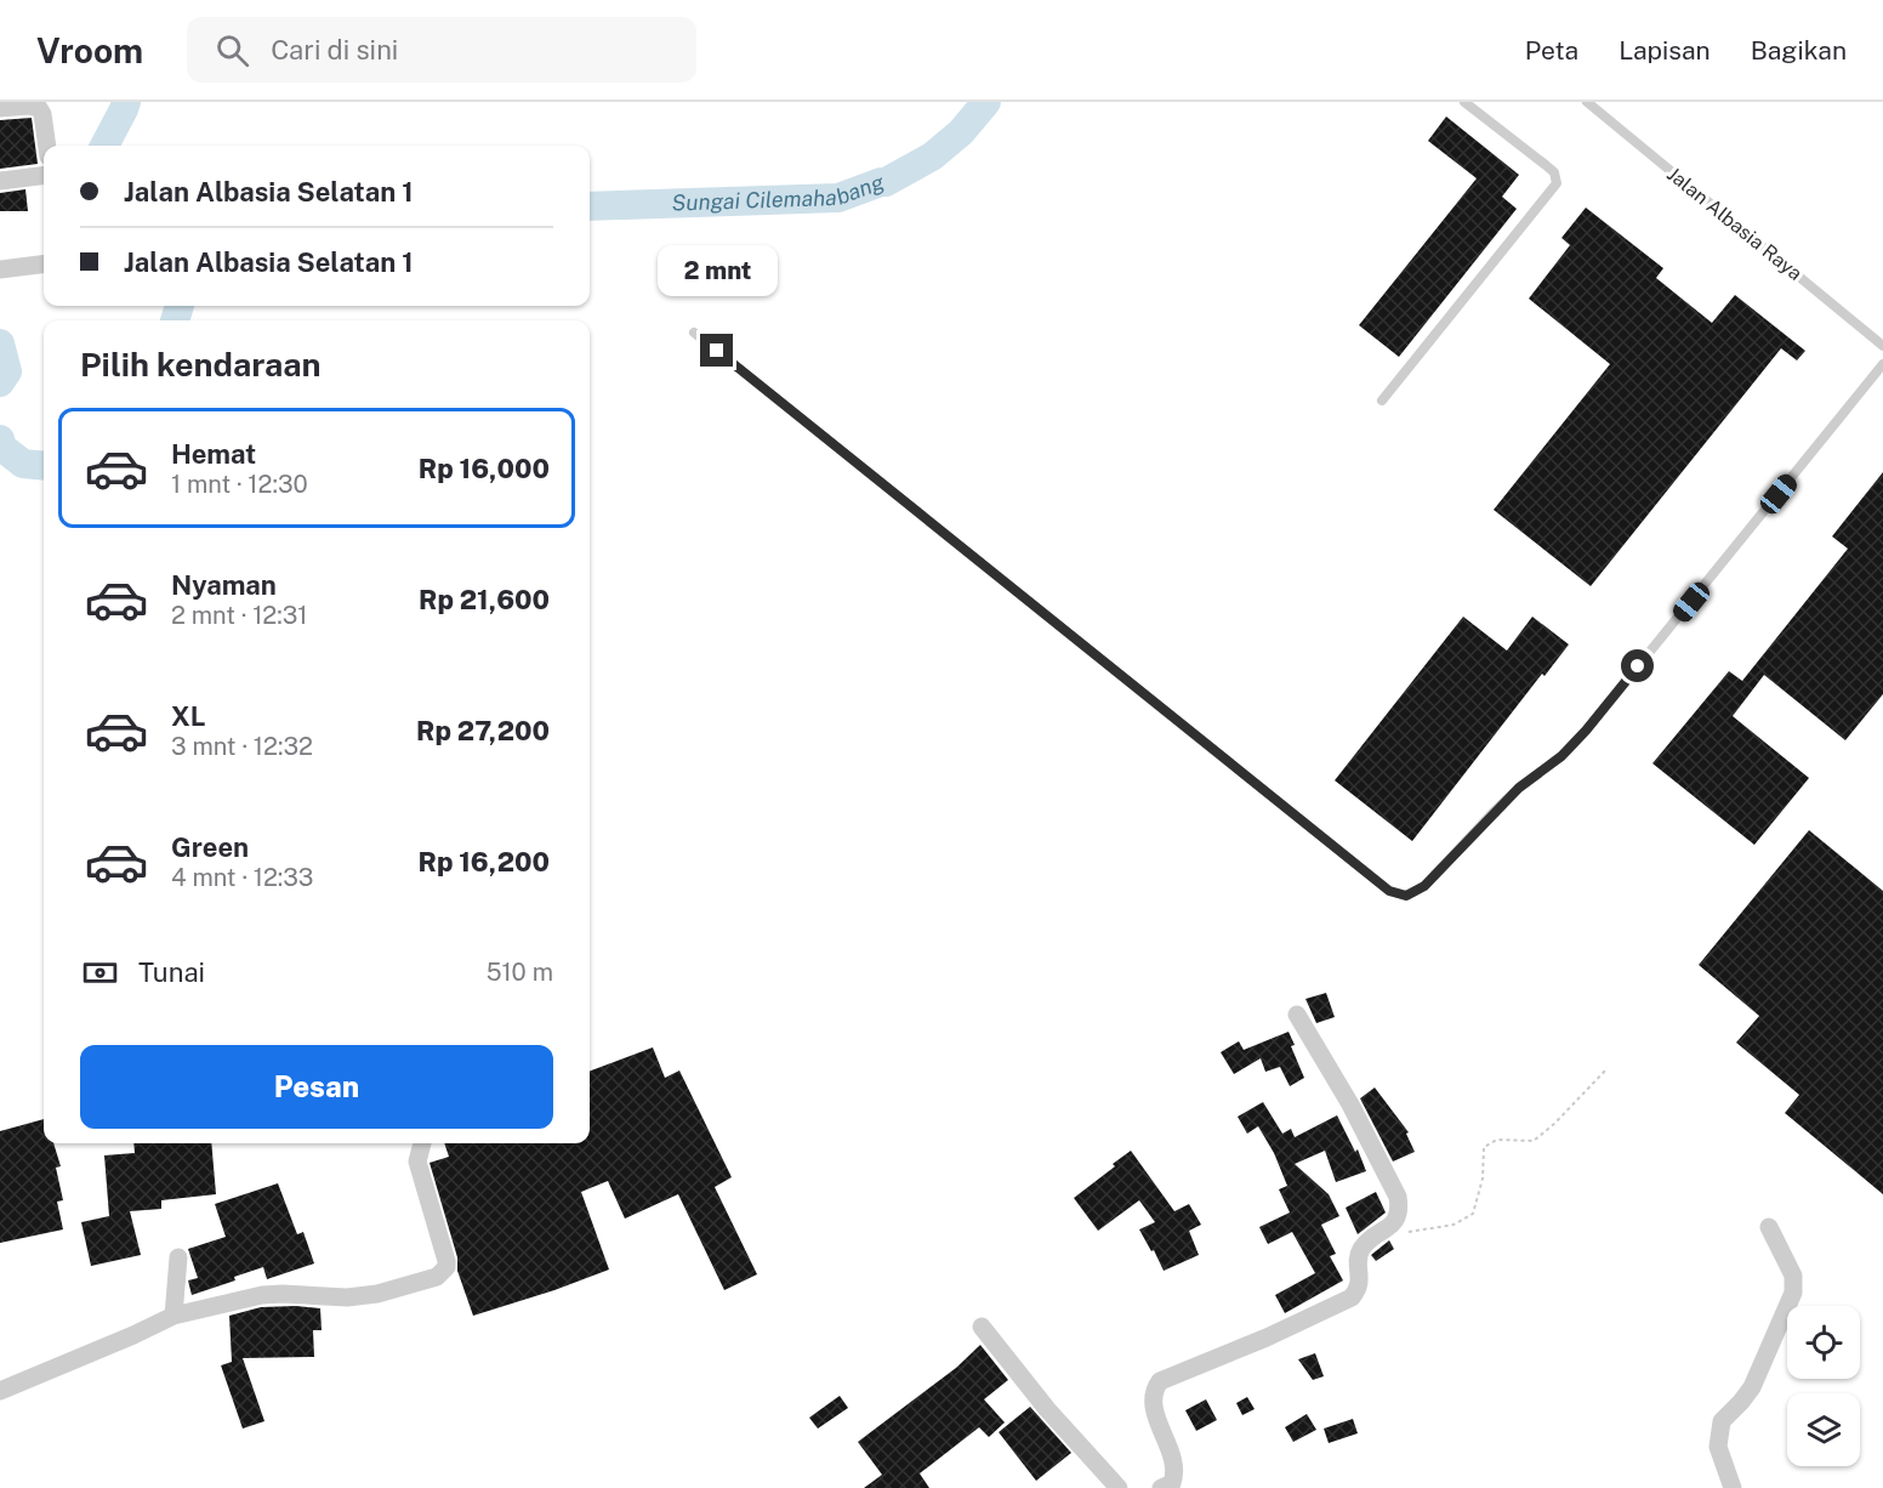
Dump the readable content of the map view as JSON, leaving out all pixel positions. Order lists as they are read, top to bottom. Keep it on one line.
{"streets":{"lane":["Jalan Albasia Raya"]},"water":["Sungai Cilemahabang"],"page":{"header":"Vroom","search":"Cari di sini","nav":["Peta","Lapisan","Bagikan"],"banner":["Jalan Albasia Selatan 1","Jalan Albasia Selatan 1"],"bubble":"2 mnt","heading":"Pilih kendaraan","list":[{"name":"Hemat","note":"1 mnt · 12:30","value":"Rp 16,000"},{"name":"Nyaman","note":"2 mnt · 12:31","value":"Rp 21,600"},{"name":"XL","note":"3 mnt · 12:32","value":"Rp 27,200"},{"name":"Green","note":"4 mnt · 12:33","value":"Rp 16,200"}],"pay":["Tunai","510 m"],"buttons":"Pesan"}}
